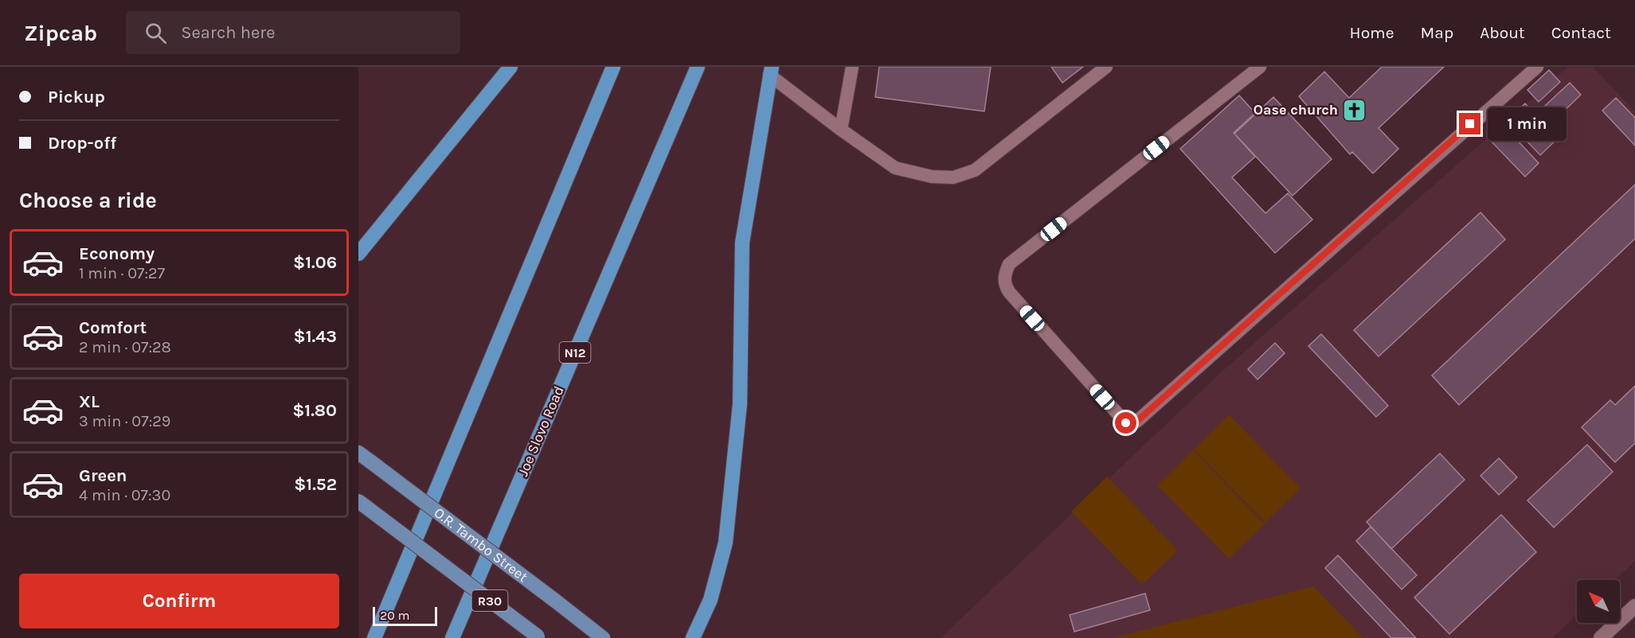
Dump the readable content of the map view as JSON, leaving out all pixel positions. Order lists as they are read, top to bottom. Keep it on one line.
{"streets":{"highway":["N12","Joe Slovo Road"],"main road":["O.R. Tambo Street","R30"]},"places":{"church":["Oase church"]},"scale_bar":"20 m","north":"top left","page":{"header":"Zipcab","search":"Search here","nav":["Home","Map","About","Contact"],"banner":["Pickup","Drop-off"],"bubble":"1 min","heading":"Choose a ride","list":[{"name":"Economy","note":"1 min · 07:27","value":"$1.06"},{"name":"Comfort","note":"2 min · 07:28","value":"$1.43"},{"name":"XL","note":"3 min · 07:29","value":"$1.80"},{"name":"Green","note":"4 min · 07:30","value":"$1.52"}],"buttons":"Confirm","scale":"20 m"}}
